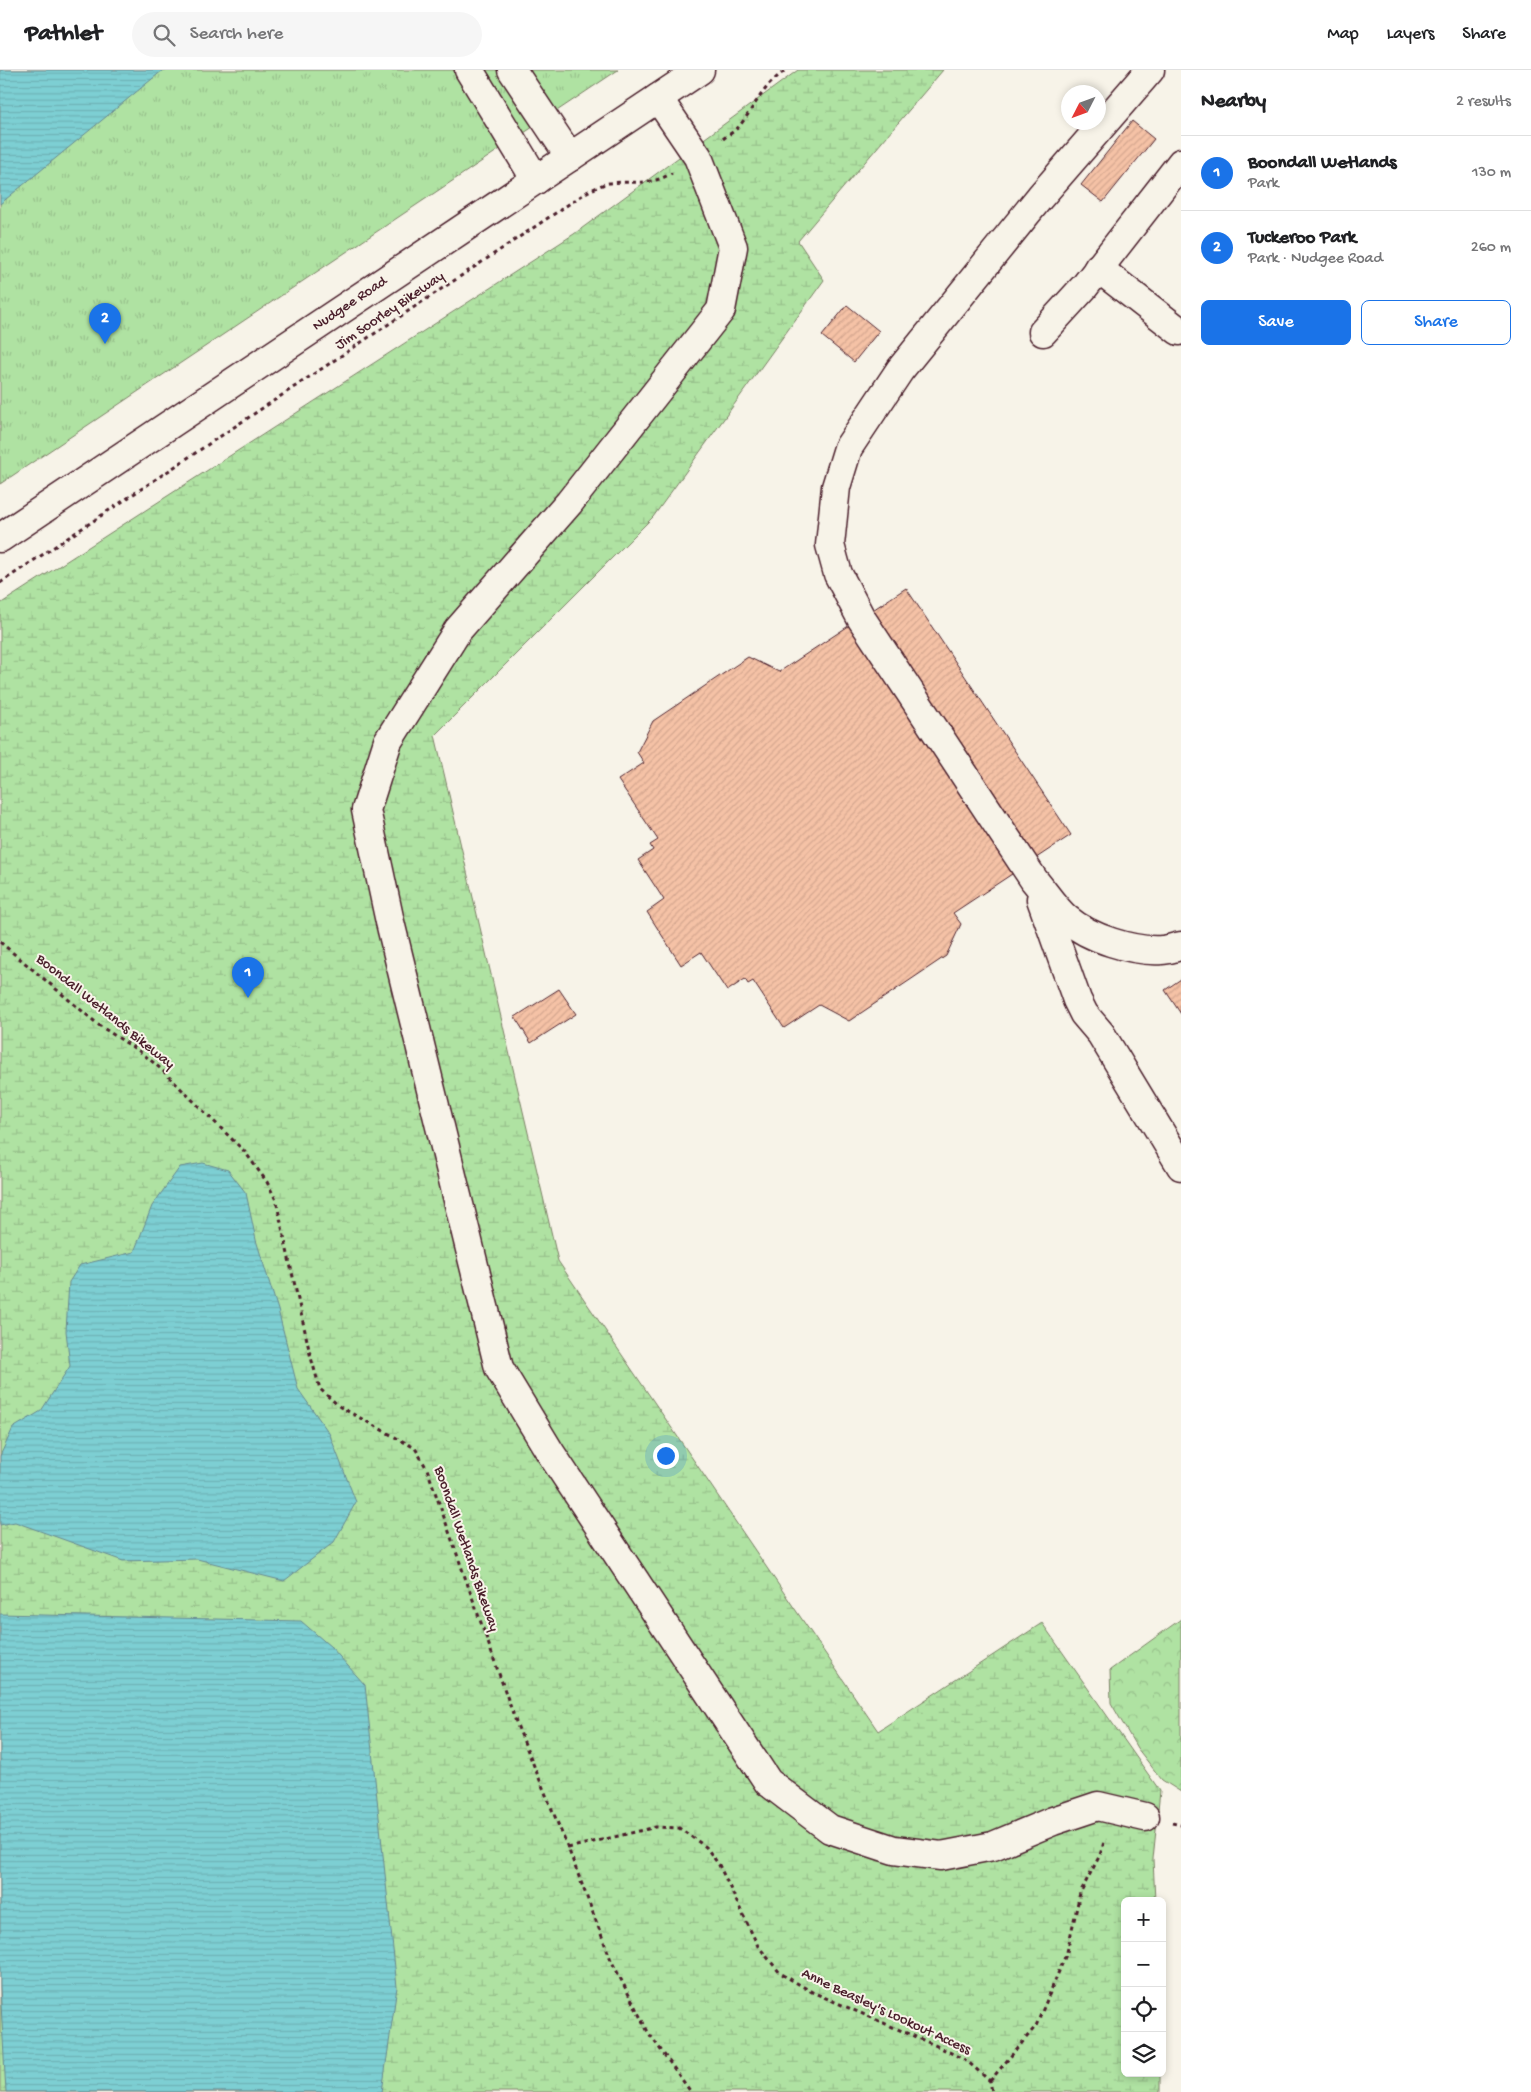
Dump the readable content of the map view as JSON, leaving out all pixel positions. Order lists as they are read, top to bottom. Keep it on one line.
{"streets":{"street":["Nudgee Road"],"path":["Jim Soorley Bikeway","Boondall Wetlands Bikeway","Anne Beasley's Lookout Access"]},"crossings":[["Boondall Wetlands Bikeway","Anne Beasley's Lookout Access"]],"north":"bottom left","page":{"header":"Pathlet","search":"Search here","nav":["Map","Layers","Share"],"heading":["Nearby","2 results"],"list":[{"mark":"1","name":"Boondall Wetlands","note":"Park","value":"130 m"},{"mark":"2","name":"Tuckeroo Park","note":"Park · Nudgee Road","value":"260 m"}],"buttons":["Save","Share"],"pins":["2","1"],"map_buttons":["+","−"]}}
